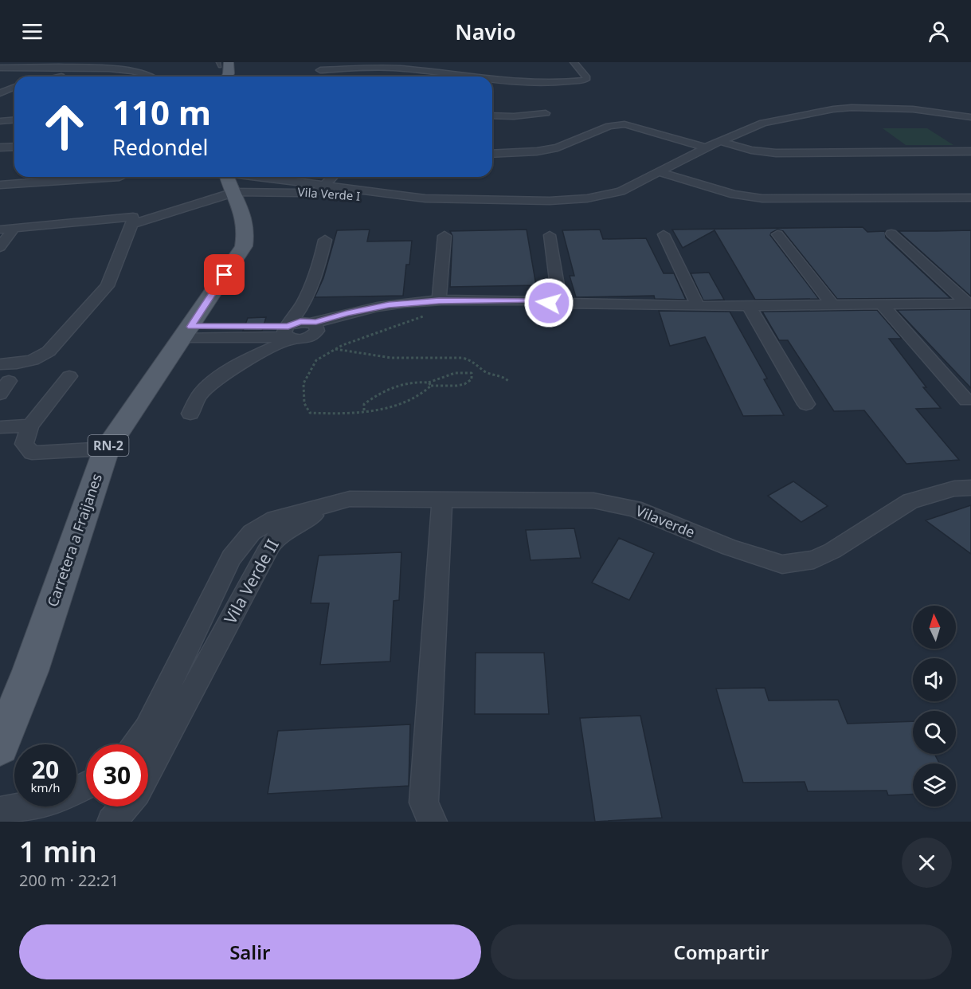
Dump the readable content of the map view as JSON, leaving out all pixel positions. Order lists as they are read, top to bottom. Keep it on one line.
{"streets":{"main road":["RN-2","Carretera a Fraijanes"],"street":["Vila Verde I","Vilaverde","Vila Verde II"]},"crossings":[["Vila Verde I","Carretera a Fraijanes"],["Vilaverde","Vila Verde II"]],"north":"top","page":{"header":"Navio","turn":["110 m","Redondel"],"speed":"20 km/h","limit":"30","heading":["1 min","200 m · 22:21"],"buttons":["Salir","Compartir"]}}
